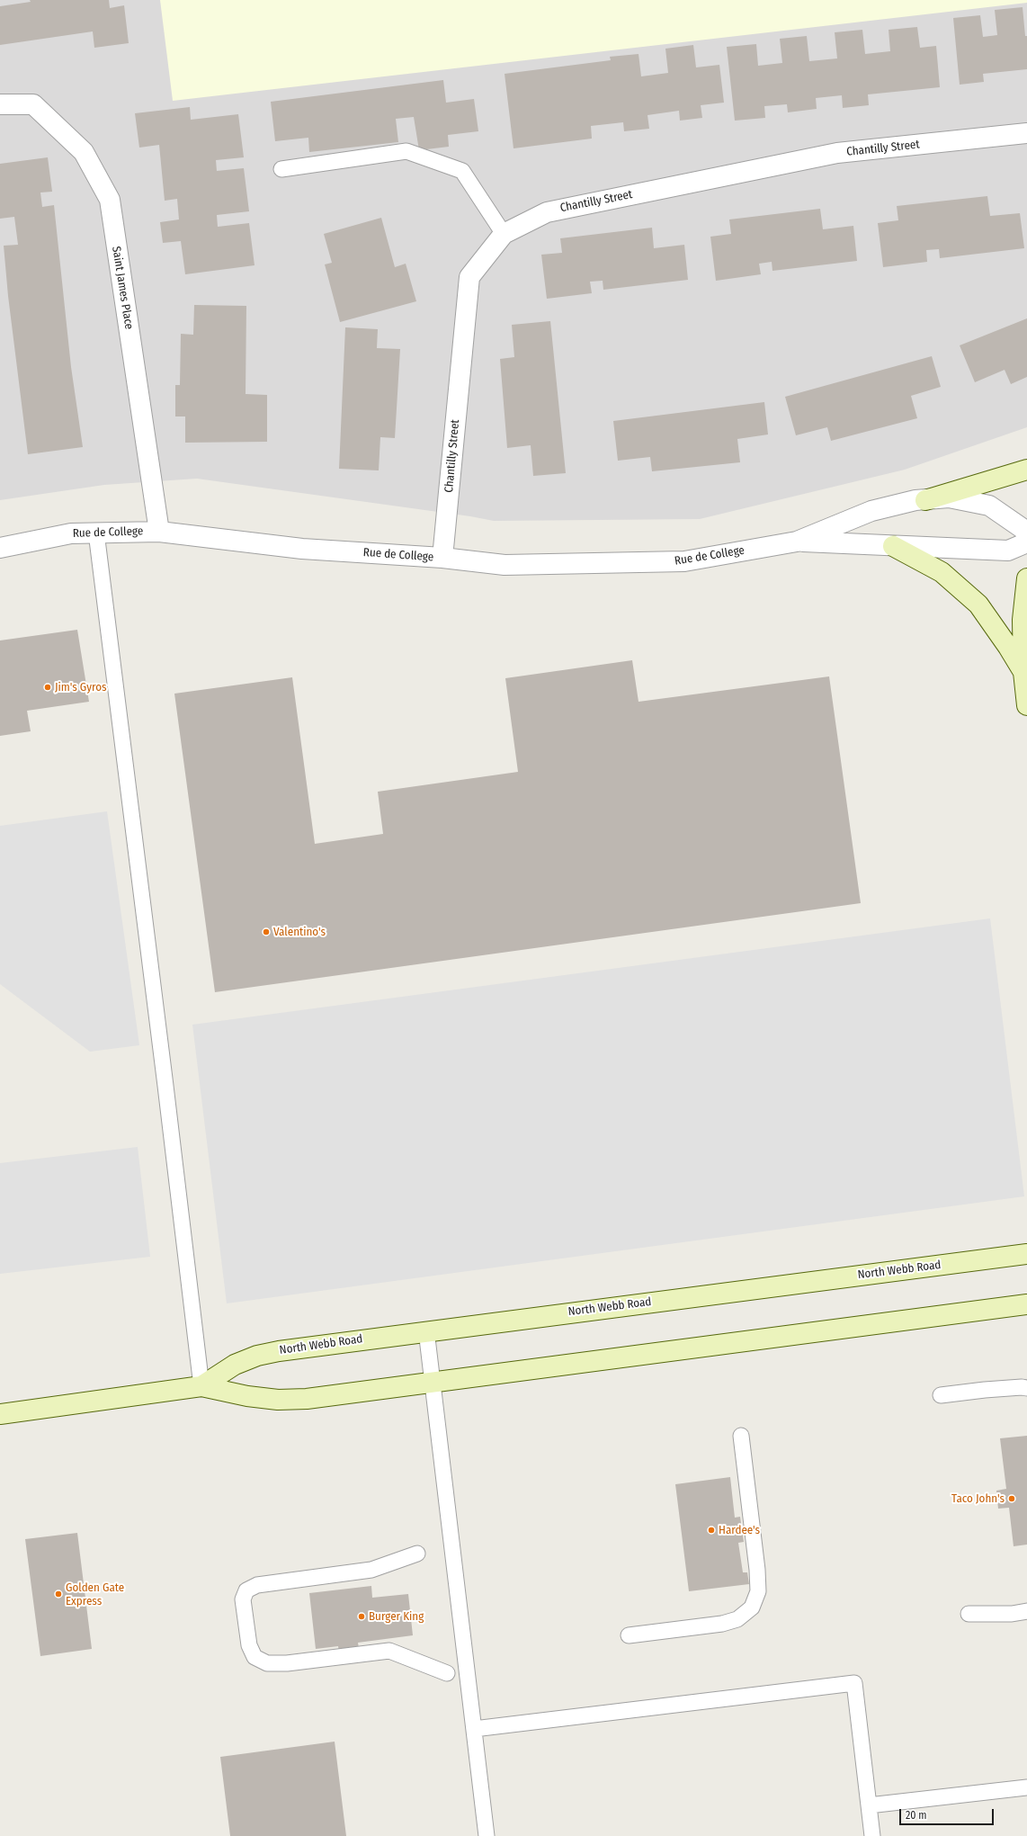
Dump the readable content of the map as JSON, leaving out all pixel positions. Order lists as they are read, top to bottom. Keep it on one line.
{"streets":{"main road":["North Webb Road"],"street":["Chantilly Street","Saint James Place","Rue de College"]},"crossings":[["Chantilly Street","Rue de College"],["Saint James Place","Rue de College"]],"places":["Jim's Gyros","Valentino's","Taco John's","Hardee's","Golden Gate Express","Burger King"],"scale_bar":"20 m"}
